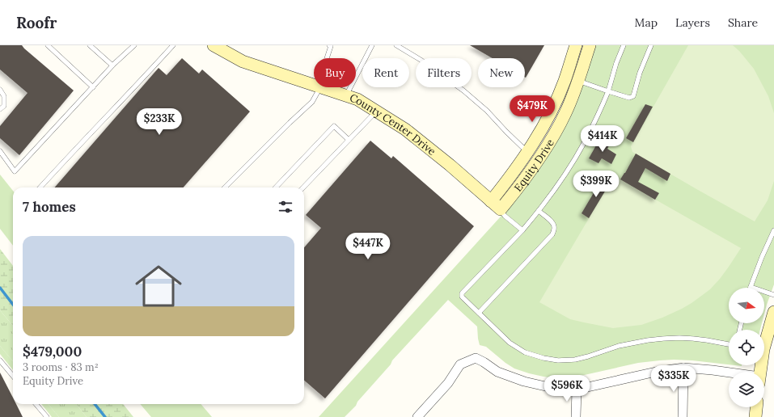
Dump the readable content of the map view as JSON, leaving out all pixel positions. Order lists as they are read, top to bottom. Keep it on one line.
{"streets":{"street":["County Center Drive","Equity Drive"]},"crossings":[["County Center Drive","Equity Drive"]],"north":"right","page":{"header":"Roofr","nav":["Map","Layers","Share"],"chip":["Buy","Rent","Filters","New"],"price":["$479K","$233K","$414K","$399K","$447K","$335K","$596K"],"heading":"7 homes","list":[{"name":"$479,000","note":"3 rooms · 83 m² · Equity Drive"}]}}
